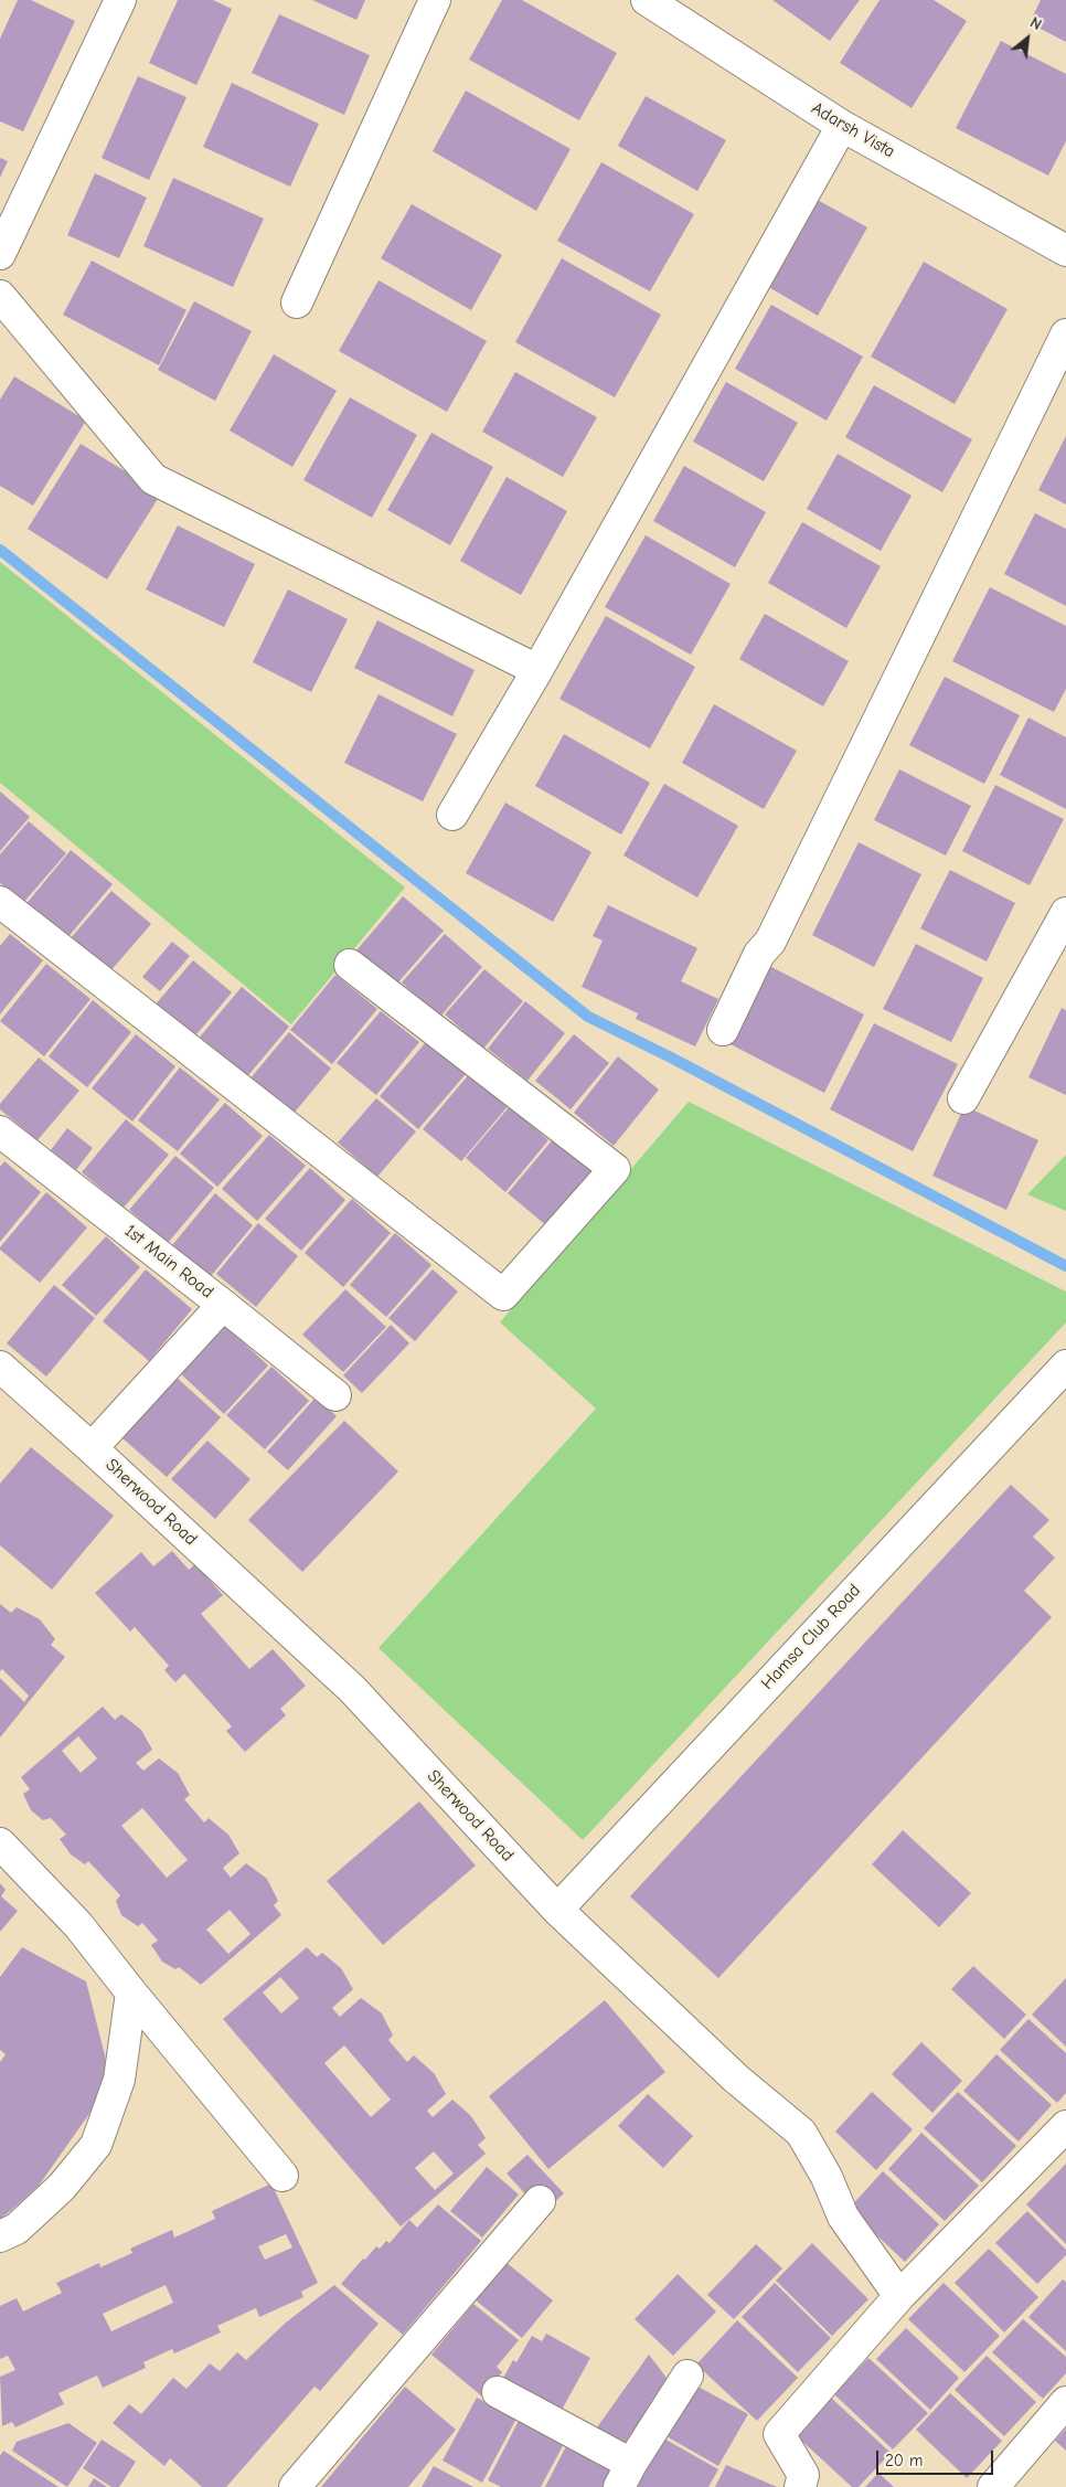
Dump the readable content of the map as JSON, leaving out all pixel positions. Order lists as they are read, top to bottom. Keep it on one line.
{"streets":{"street":["Adarsh Vista","1st Main Road","Sherwood Road","Hamsa Club Road"]},"crossings":[["Sherwood Road","Hamsa Club Road"]],"scale_bar":"20 m","north":"top right"}
